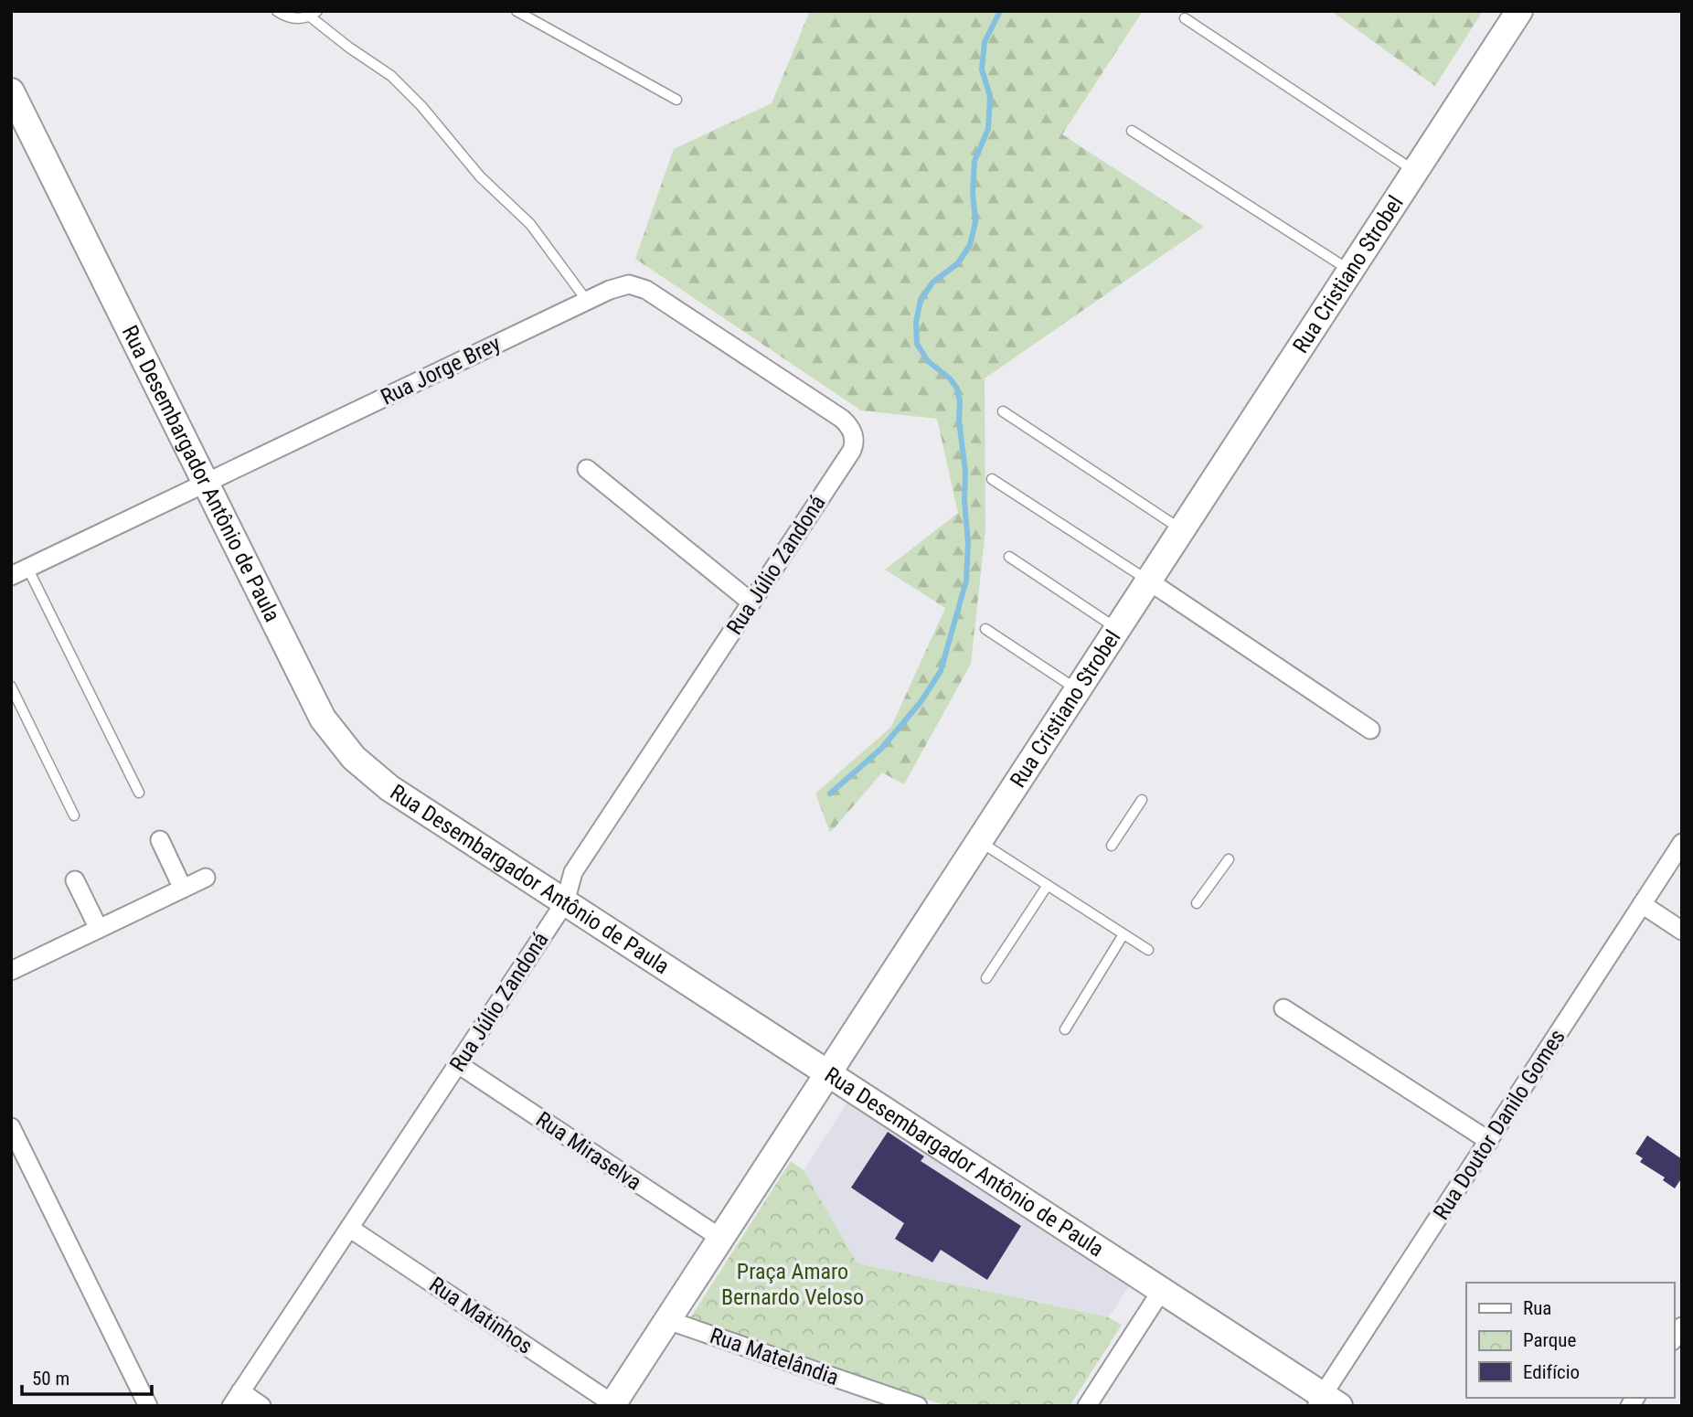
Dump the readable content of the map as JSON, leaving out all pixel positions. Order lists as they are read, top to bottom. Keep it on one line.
{"streets":{"main road":["Rua Cristiano Strobel","Rua Desembargador Antônio de Paula"],"street":["Rua Jorge Brey","Rua Júlio Zandoná","Rua Doutor Danilo Gomes","Rua Miraselva","Rua Matinhos","Rua Matelândia"]},"crossings":[["Rua Cristiano Strobel","Rua Desembargador Antônio de Paula"],["Rua Cristiano Strobel","Rua Miraselva"],["Rua Cristiano Strobel","Rua Matinhos"],["Rua Cristiano Strobel","Rua Matelândia"],["Rua Jorge Brey","Rua Desembargador Antônio de Paula"],["Rua Jorge Brey","Rua Júlio Zandoná"],["Rua Desembargador Antônio de Paula","Rua Júlio Zandoná"],["Rua Desembargador Antônio de Paula","Rua Doutor Danilo Gomes"],["Rua Júlio Zandoná","Rua Miraselva"],["Rua Júlio Zandoná","Rua Matinhos"]],"parks":["Praça Amaro Bernardo Veloso"],"legend":["Rua","Parque","Edifício"],"scale_bar":"50 m"}
